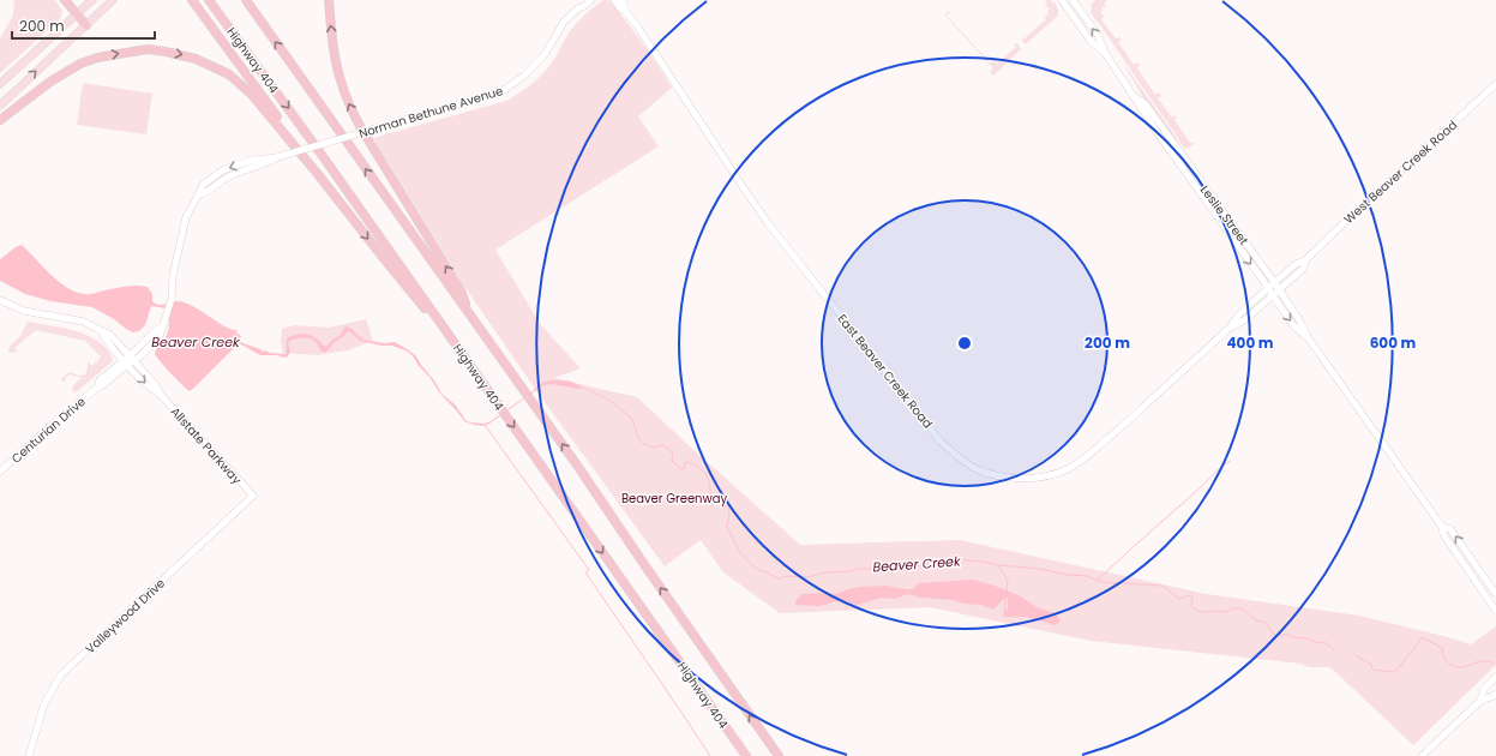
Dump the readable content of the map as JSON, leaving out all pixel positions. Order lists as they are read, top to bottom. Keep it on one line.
{"streets":{"highway":["Highway 404"],"street":["Norman Bethune Avenue","West Beaver Creek Road","Leslie Street","East Beaver Creek Road","Centurian Drive","Allstate Parkway","Valleywood Drive"]},"crossings":[["Norman Bethune Avenue","Centurian Drive"],["Norman Bethune Avenue","Allstate Parkway"],["West Beaver Creek Road","Leslie Street"],["West Beaver Creek Road","East Beaver Creek Road"],["Leslie Street","East Beaver Creek Road"],["Centurian Drive","Allstate Parkway"],["Allstate Parkway","Valleywood Drive"]],"water":["Beaver Creek"],"parks":["Beaver Greenway"],"scale_bar":"200 m","rings":["200 m","400 m","600 m"]}
